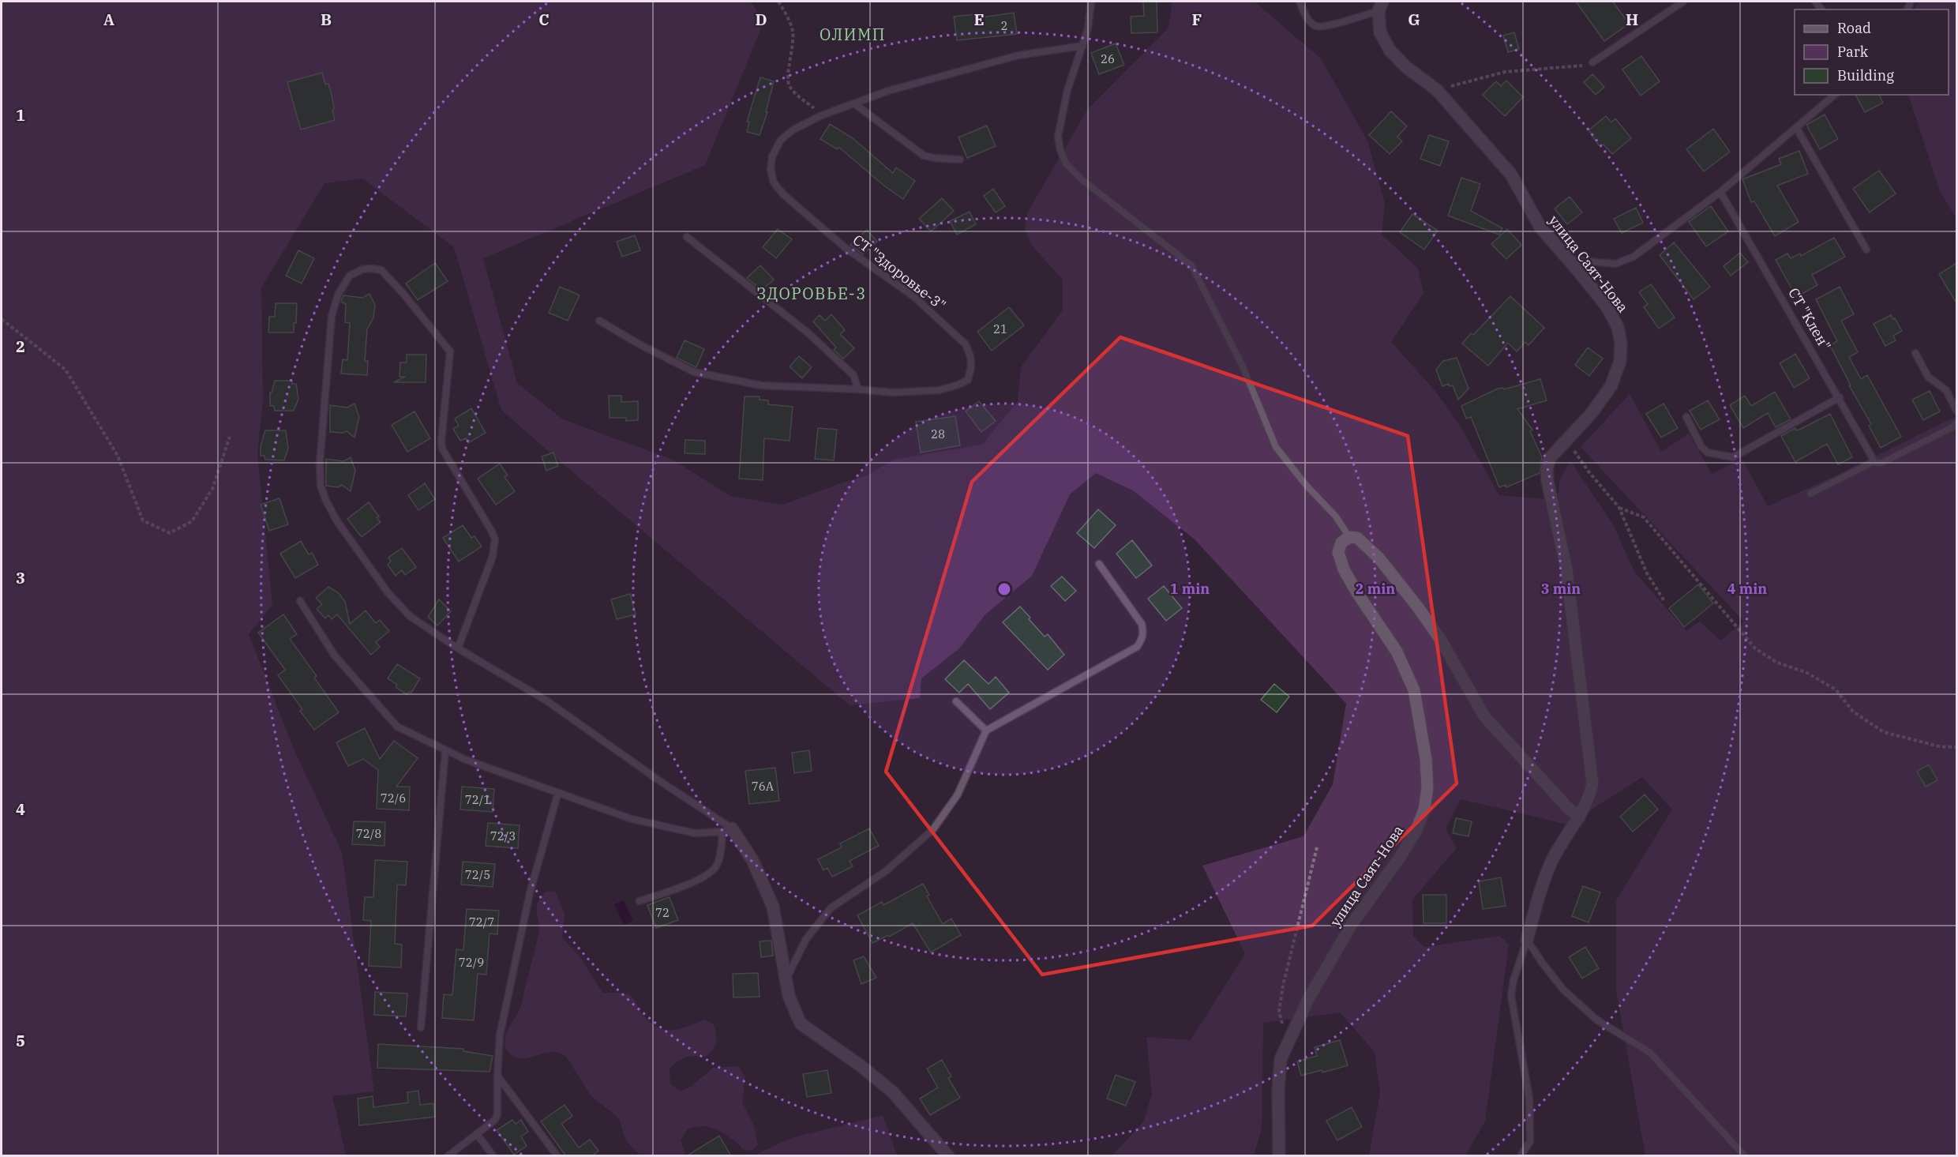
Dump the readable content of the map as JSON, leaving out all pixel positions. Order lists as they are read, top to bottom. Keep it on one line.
{"streets":{"street":["улица Саят-Нова"],"lane":["СТ \"Здоровье-3\"","СТ \"Клен\""]},"districts":["ОЛИМП","ЗДОРОВЬЕ-3"],"house_numbers":["2","26","21","28","76А","72/6","72/1","72/8","72/3","72/5","72","72/7","72/9"],"legend":["Road","Park","Building"],"grid":{"columns":["A","B","C","D","E","F","G","H"],"rows":["1","2","3","4","5"]},"rings":["1 min","2 min","3 min","4 min"]}
